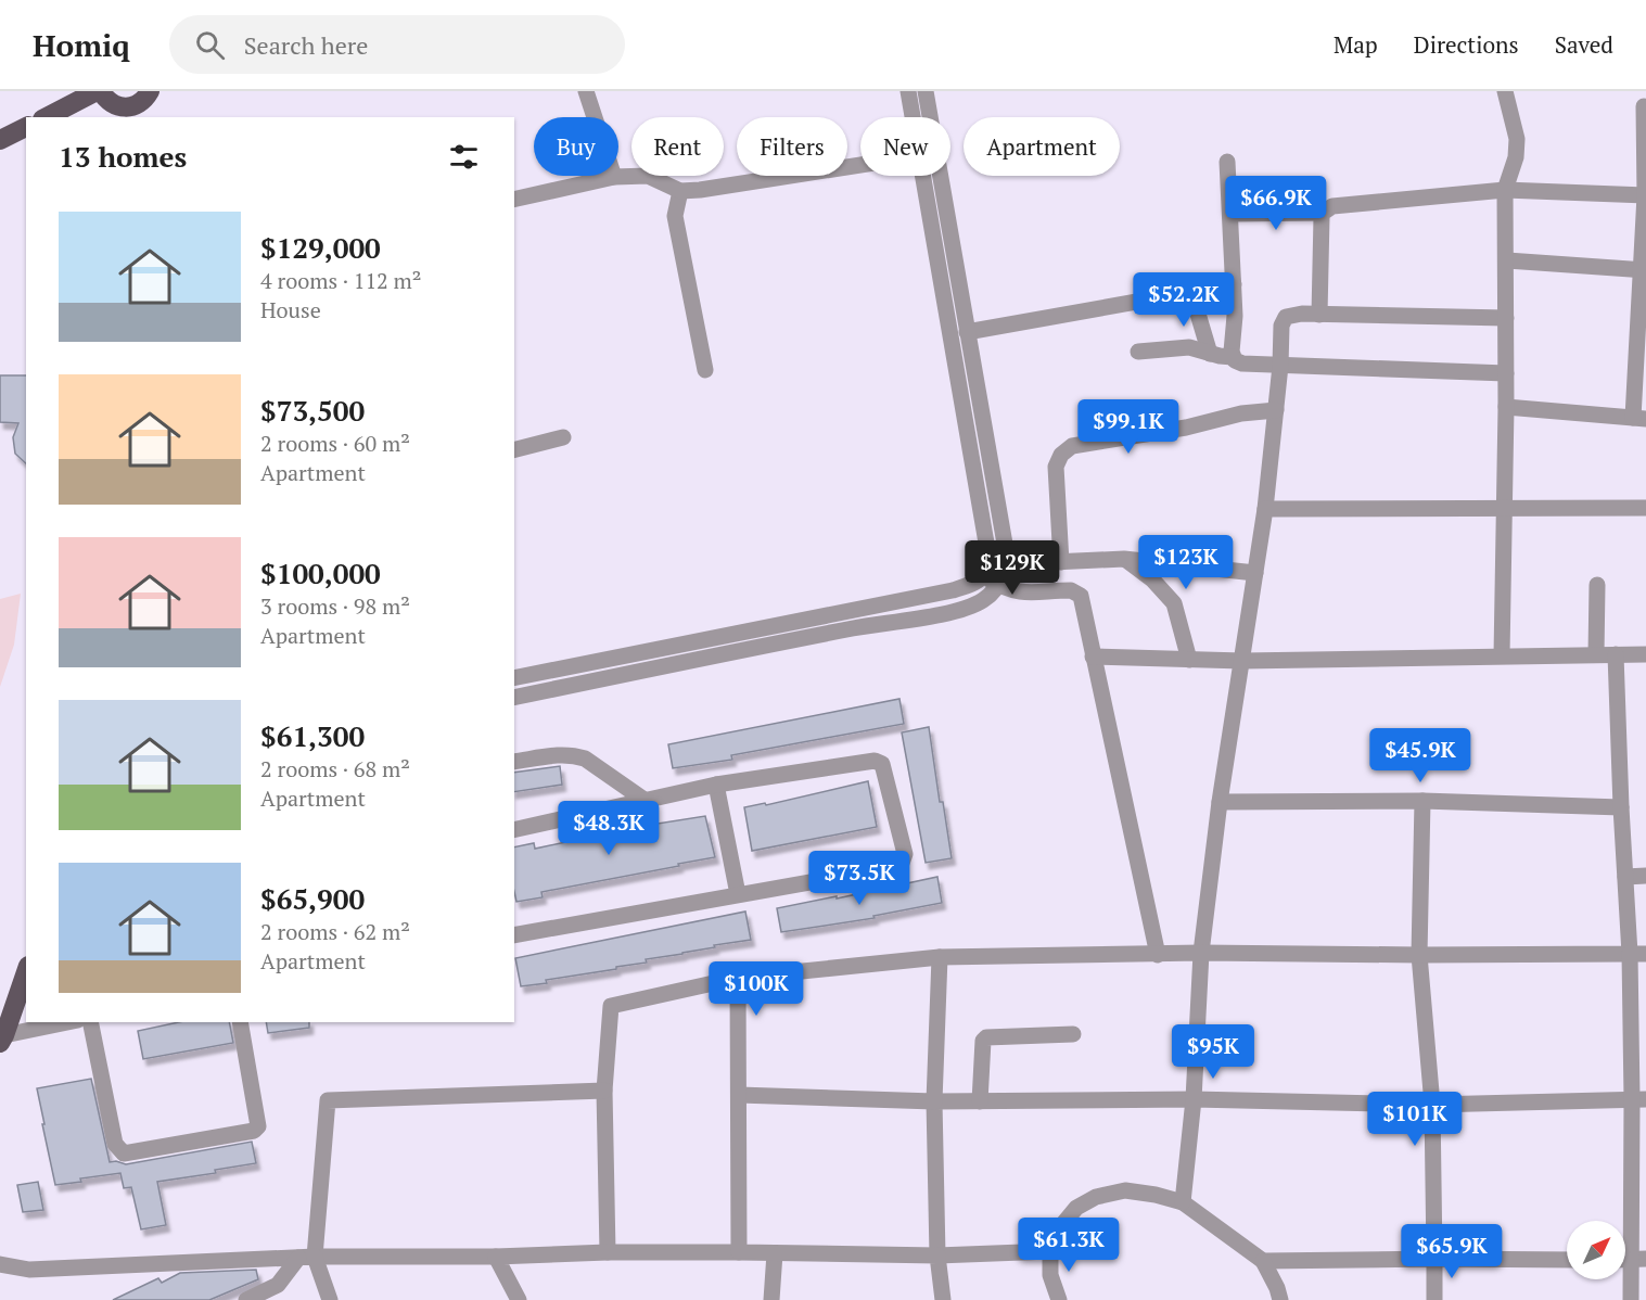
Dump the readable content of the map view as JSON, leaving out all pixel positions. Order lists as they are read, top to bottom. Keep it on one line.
{"north":"top right","page":{"header":"Homiq","search":"Search here","nav":["Map","Directions","Saved"],"chip":["Buy","Rent","Filters","New","Apartment"],"heading":"13 homes","price":["$66.9K","$52.2K","$99.1K","$123K","$129K","$45.9K","$48.3K","$73.5K","$100K","$95K","$101K","$61.3K","$65.9K"],"list":[{"name":"$129,000","note":"4 rooms · 112 m² · House"},{"name":"$73,500","note":"2 rooms · 60 m² · Apartment"},{"name":"$100,000","note":"3 rooms · 98 m² · Apartment"},{"name":"$61,300","note":"2 rooms · 68 m² · Apartment"},{"name":"$65,900","note":"2 rooms · 62 m² · Apartment"}]}}
